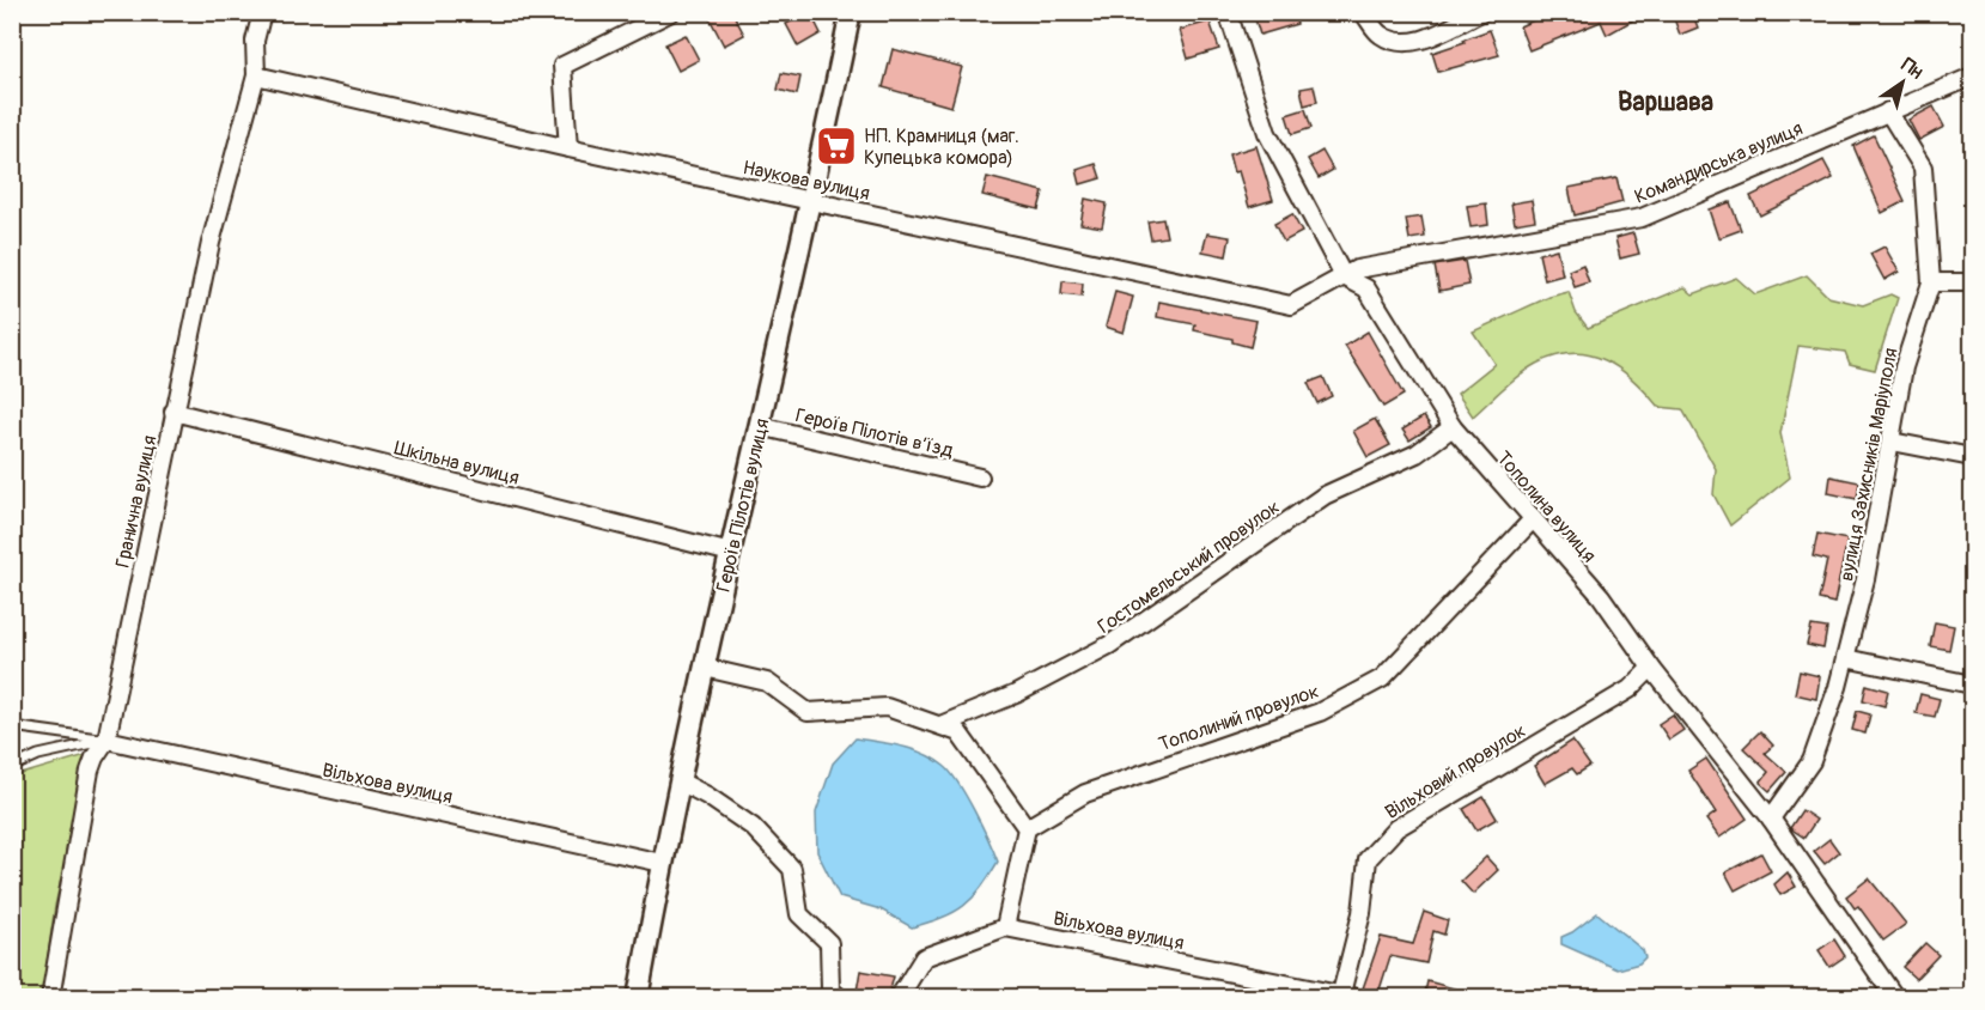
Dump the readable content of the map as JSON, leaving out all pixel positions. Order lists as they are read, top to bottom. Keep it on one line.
{"streets":{"street":["Командирська вулиця","Наукова вулиця","Героїв Пілотів в’їзд","Шкільна вулиця","вулиця Захисників Маріуполя","Гранична вулиця","Героїв Пілотів вулиця","Тополина вулиця","Гостомельський провулок","Тополиний провулок","Вільховий провулок","Вільхова вулиця"]},"crossings":[["Командирська вулиця","Наукова вулиця"],["Командирська вулиця","вулиця Захисників Маріуполя"],["Командирська вулиця","Тополина вулиця"],["Наукова вулиця","Гранична вулиця"],["Наукова вулиця","Героїв Пілотів вулиця"],["Наукова вулиця","Тополина вулиця"],["Героїв Пілотів в’їзд","Героїв Пілотів вулиця"],["Шкільна вулиця","Гранична вулиця"],["Шкільна вулиця","Героїв Пілотів вулиця"],["вулиця Захисників Маріуполя","Тополина вулиця"],["Гранична вулиця","Вільхова вулиця"],["Героїв Пілотів вулиця","Вільхова вулиця"],["Тополина вулиця","Гостомельський провулок"],["Тополина вулиця","Тополиний провулок"],["Тополина вулиця","Вільховий провулок"],["Вільховий провулок","Вільхова вулиця"]],"districts":["Варшава"],"places":{"supermarket":["НП. Крамниця (маг. Купецька комора)"]},"north":"top right"}
